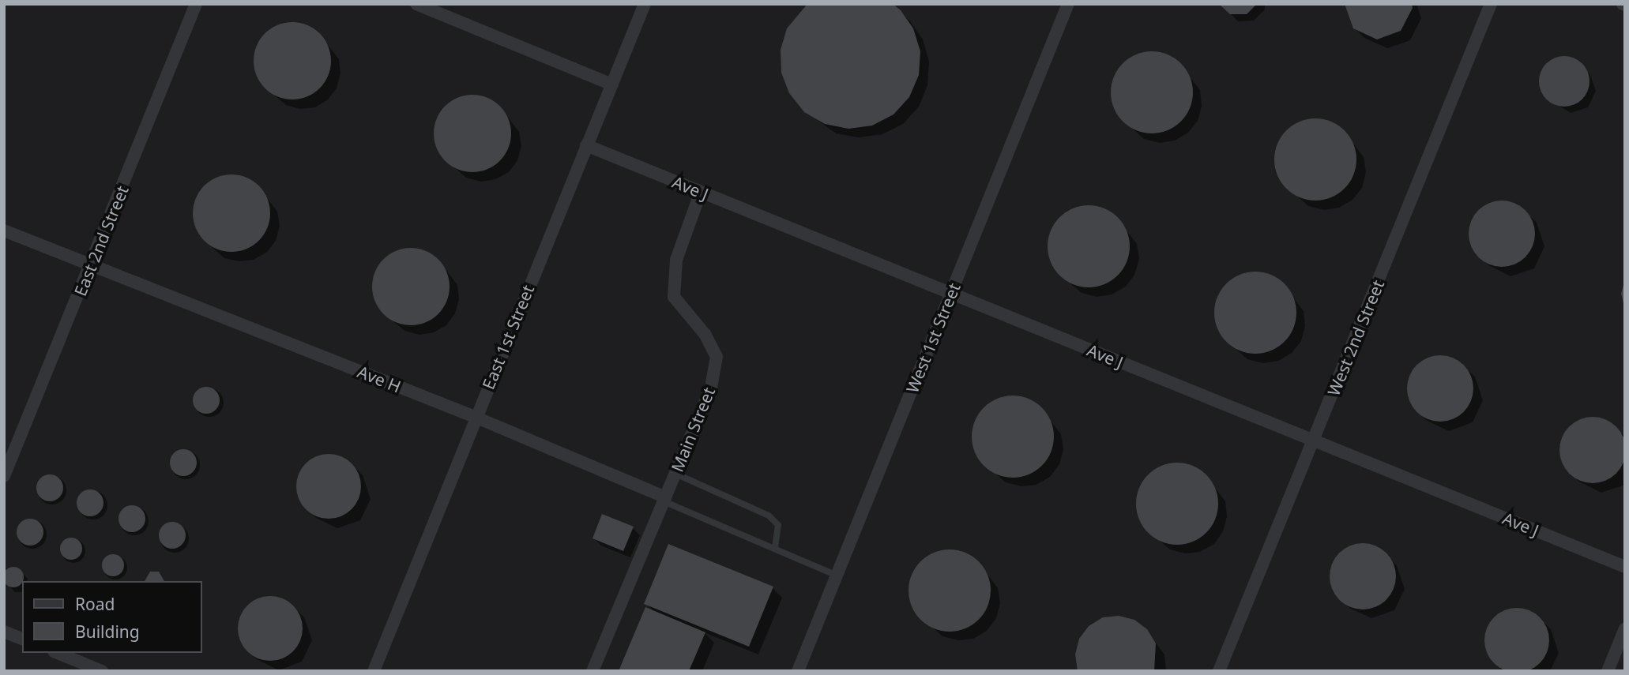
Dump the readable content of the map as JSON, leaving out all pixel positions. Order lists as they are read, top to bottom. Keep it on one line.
{"streets":{"street":["Ave J","East 2nd Street","East 1st Street","West 1st Street","West 2nd Street","Ave H","Main Street"]},"crossings":[["Ave J","East 1st Street"],["Ave J","West 1st Street"],["Ave J","West 2nd Street"],["Ave J","Main Street"],["East 2nd Street","Ave H"],["East 1st Street","Ave H"],["Ave H","Main Street"]],"legend":["Road","Building"]}
